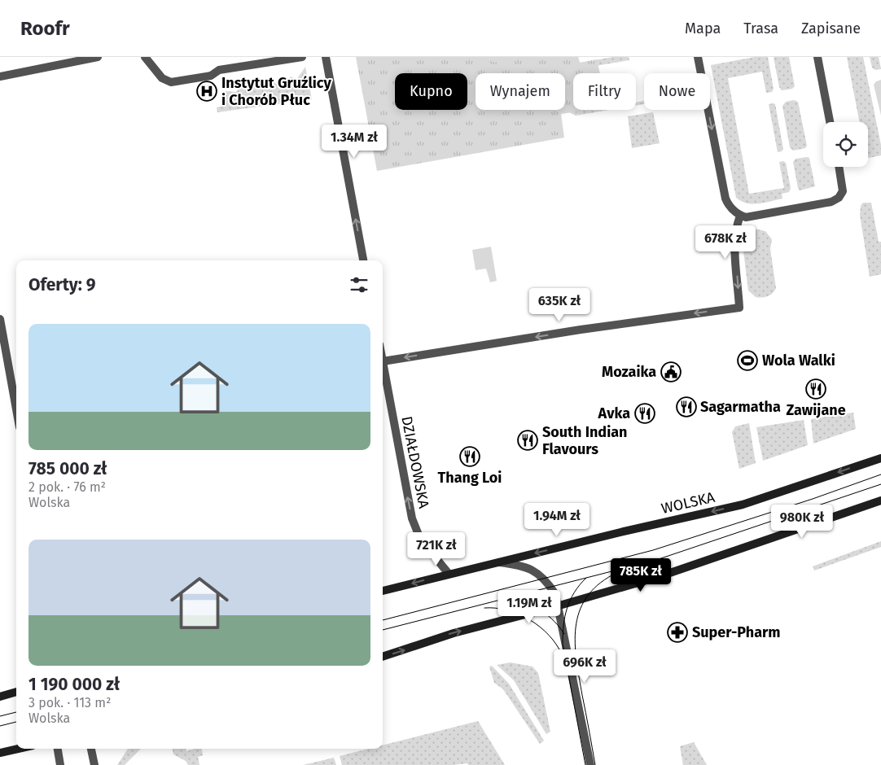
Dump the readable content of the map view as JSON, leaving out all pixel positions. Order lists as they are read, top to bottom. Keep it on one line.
{"streets":{"main road":["WOLSKA"],"street":["DZIAŁDOWSKA"]},"crossings":[["DZIAŁDOWSKA","WOLSKA"]],"one_way":["DZIAŁDOWSKA"],"places":{"hospital":["Instytut Gruźlicy i Chorób Płuc"],"sports":["Wola Walki"],"public building":["Mozaika"],"restaurant":["Zawijane","Sagarmatha","Avka","South Indian Flavours","Thang Loi"],"pharmacy":["Super-Pharm"]},"page":{"header":"Roofr","nav":["Mapa","Trasa","Zapisane"],"chip":["Kupno","Wynajem","Filtry","Nowe"],"price":["1.34M zł","678K zł","635K zł","1.94M zł","980K zł","721K zł","785K zł","1.19M zł","696K zł"],"heading":"Oferty: 9","list":[{"name":"785 000 zł","note":"2 pok. · 76 m² · Wolska"},{"name":"1 190 000 zł","note":"3 pok. · 113 m² · Wolska"}]}}
